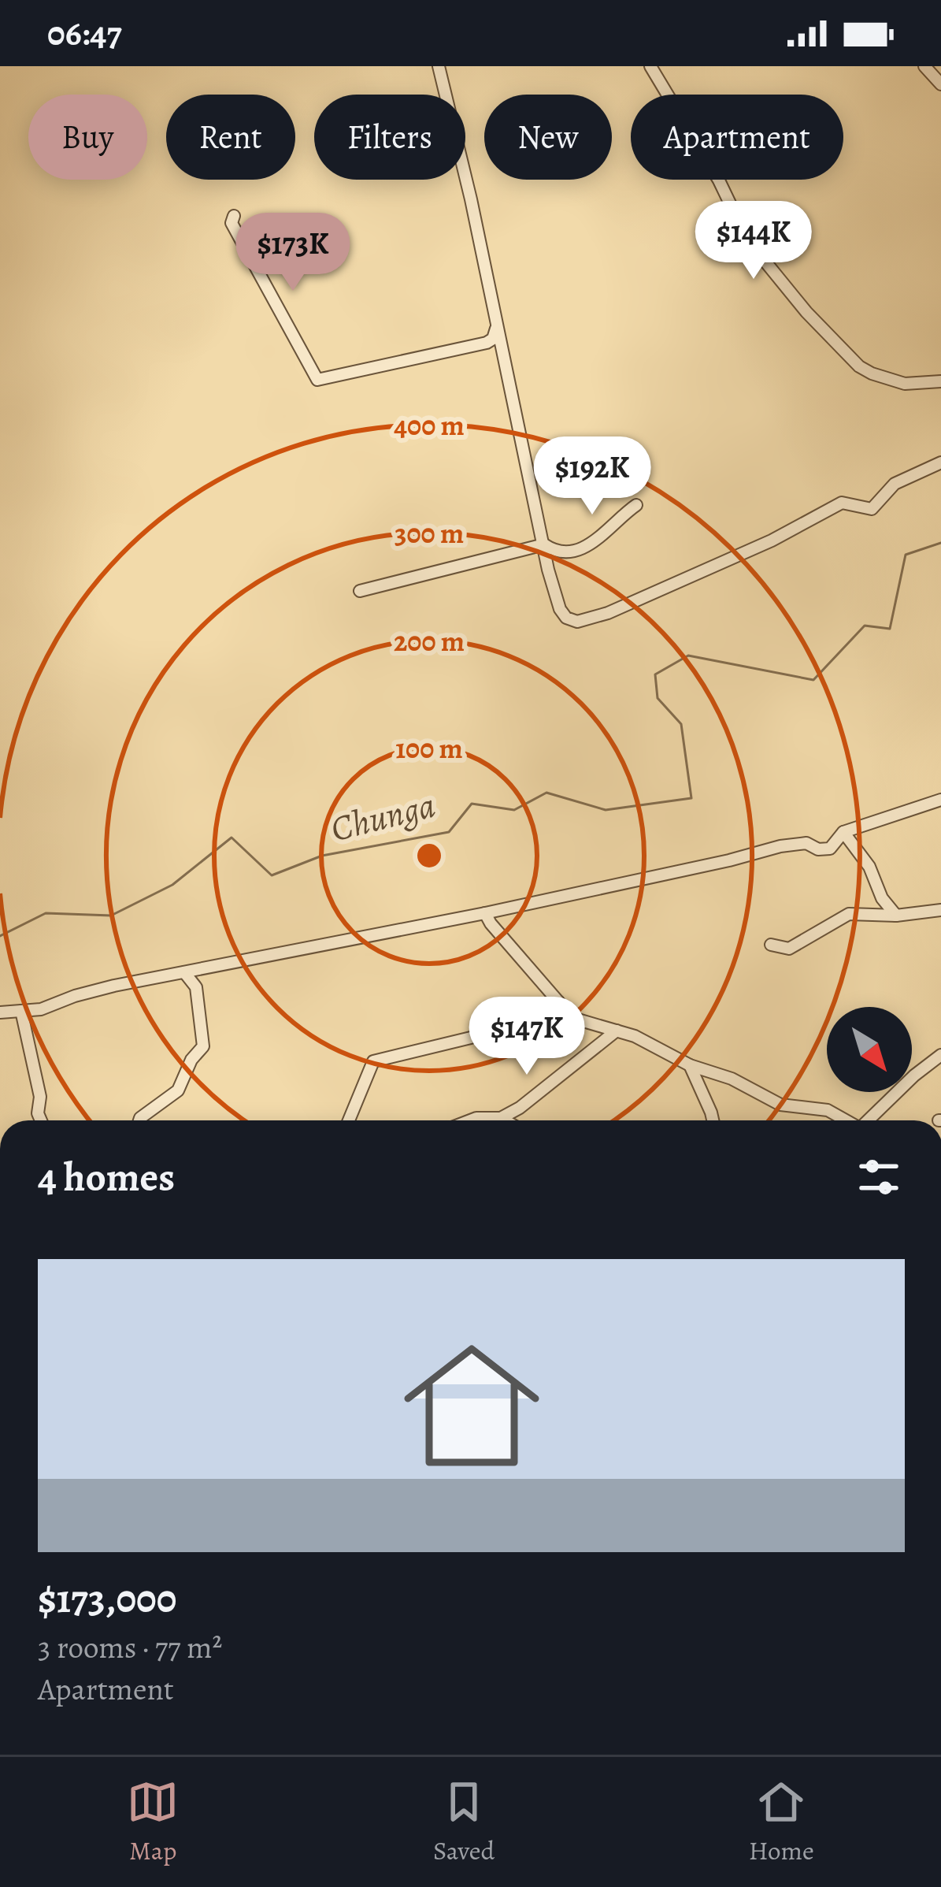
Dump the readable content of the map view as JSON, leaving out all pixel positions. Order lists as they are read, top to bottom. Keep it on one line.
{"water":["Chunga"],"north":"bottom right","page":{"status":"06:47","chip":["Buy","Rent","Filters","New","Apartment"],"price":["$144K","$173K","$192K","$147K"],"heading":"4 homes","list":[{"name":"$173,000","note":"3 rooms · 77 m² · Apartment"}],"tabs":["Map","Saved","Home"]},"rings":["400 m","300 m","200 m","100 m"]}
